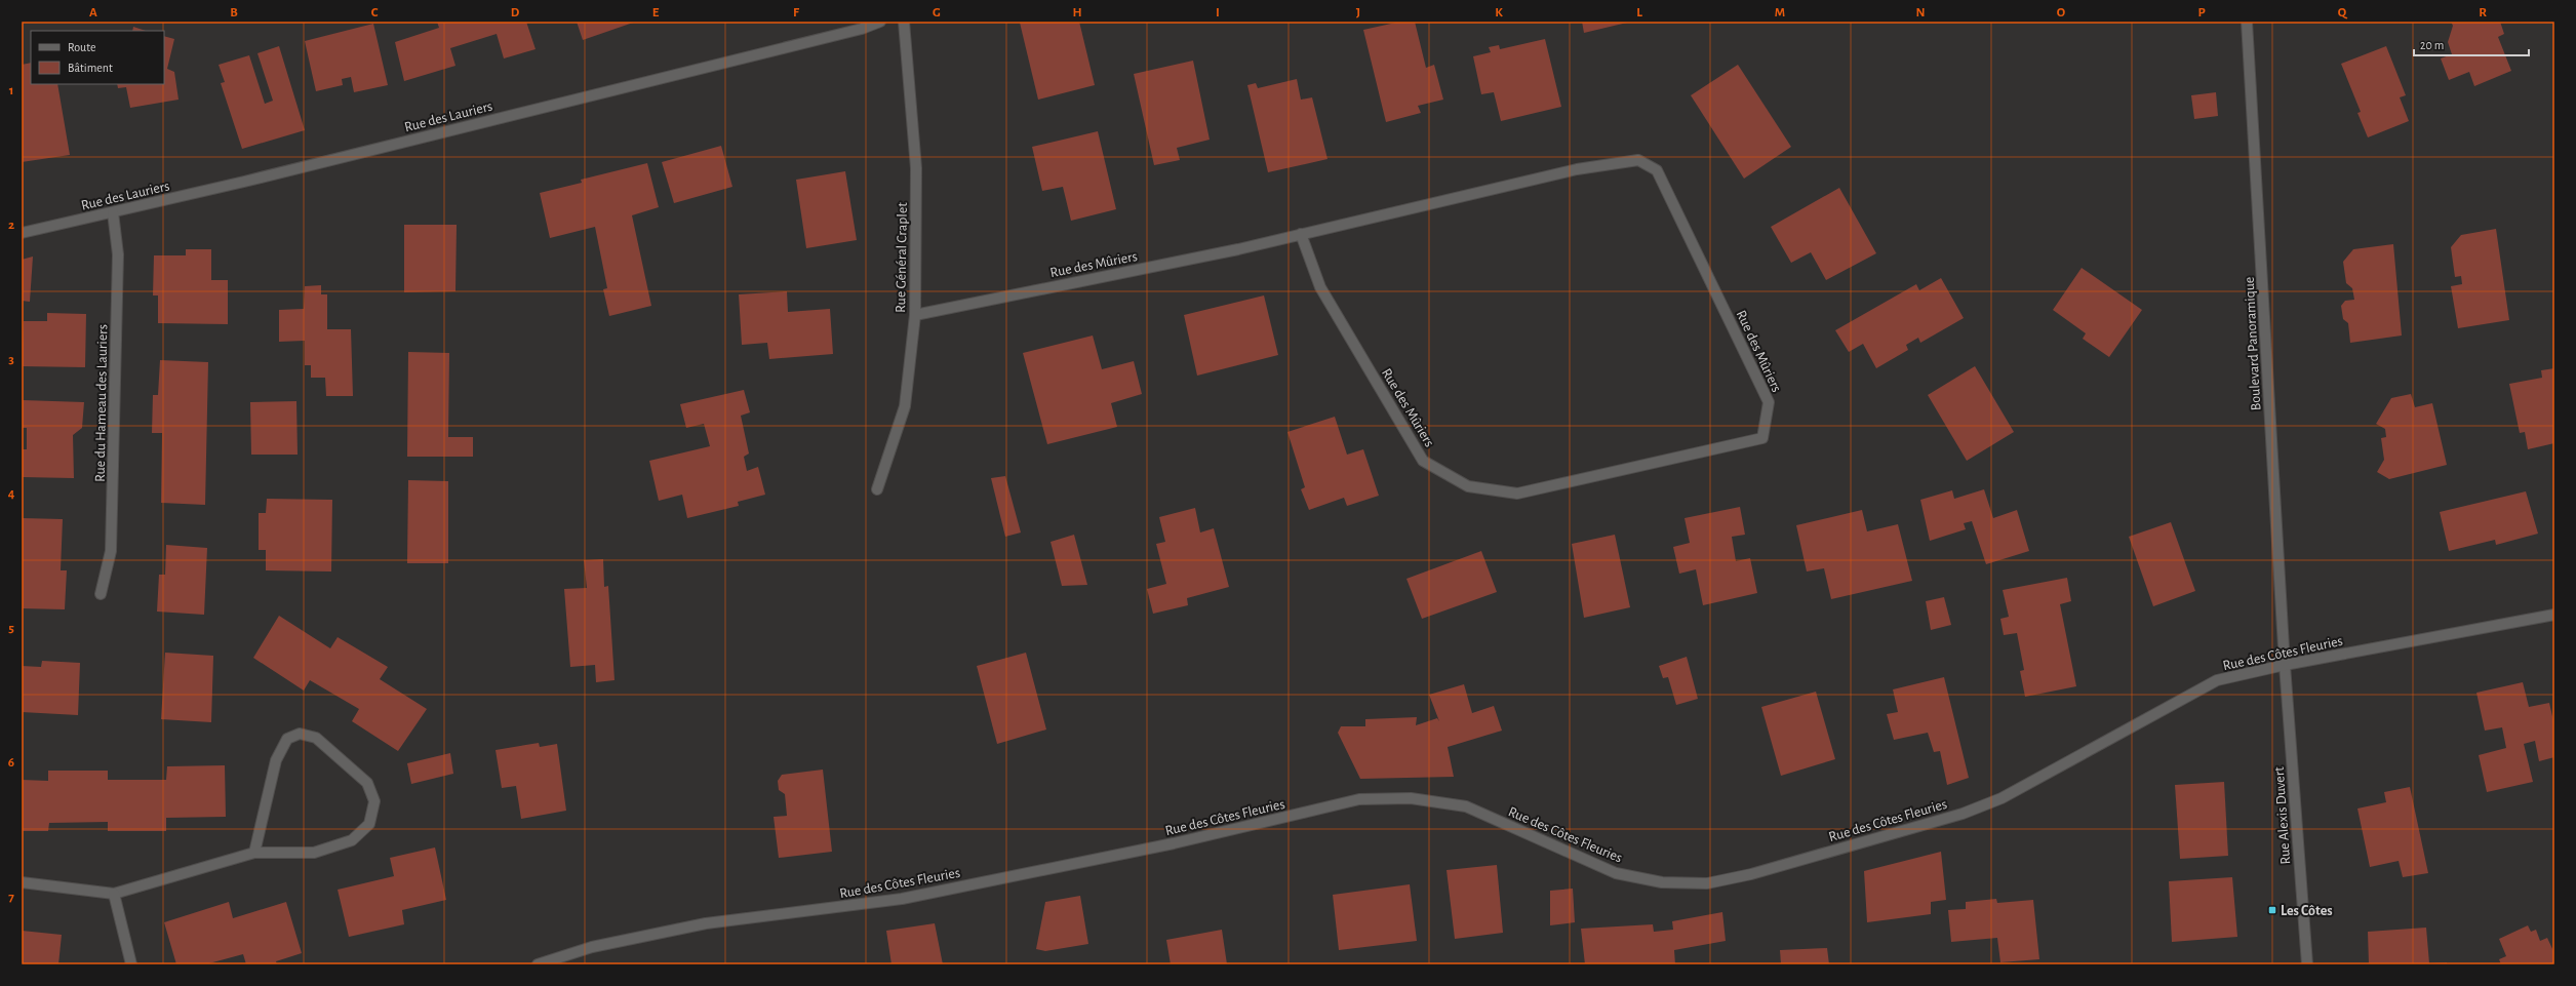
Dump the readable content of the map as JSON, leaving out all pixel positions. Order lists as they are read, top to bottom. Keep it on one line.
{"streets":{"street":["Rue des Lauriers","Rue Général Craplet","Rue des Mûriers","Boulevard Panoramique","Rue du Hameau des Lauriers","Rue des Côtes Fleuries","Rue Alexis Duvert"]},"crossings":[["Rue des Lauriers","Rue du Hameau des Lauriers"],["Rue Général Craplet","Rue des Mûriers"],["Boulevard Panoramique","Rue des Côtes Fleuries"],["Boulevard Panoramique","Rue Alexis Duvert"],["Rue des Côtes Fleuries","Rue Alexis Duvert"]],"places":{"transit":["Les Côtes"]},"legend":["Route","Bâtiment"],"scale_bar":"20 m","grid":{"columns":["A","B","C","D","E","F","G","H","I","J","K","L","M","N","O","P","Q","R"],"rows":["1","2","3","4","5","6","7"]}}
